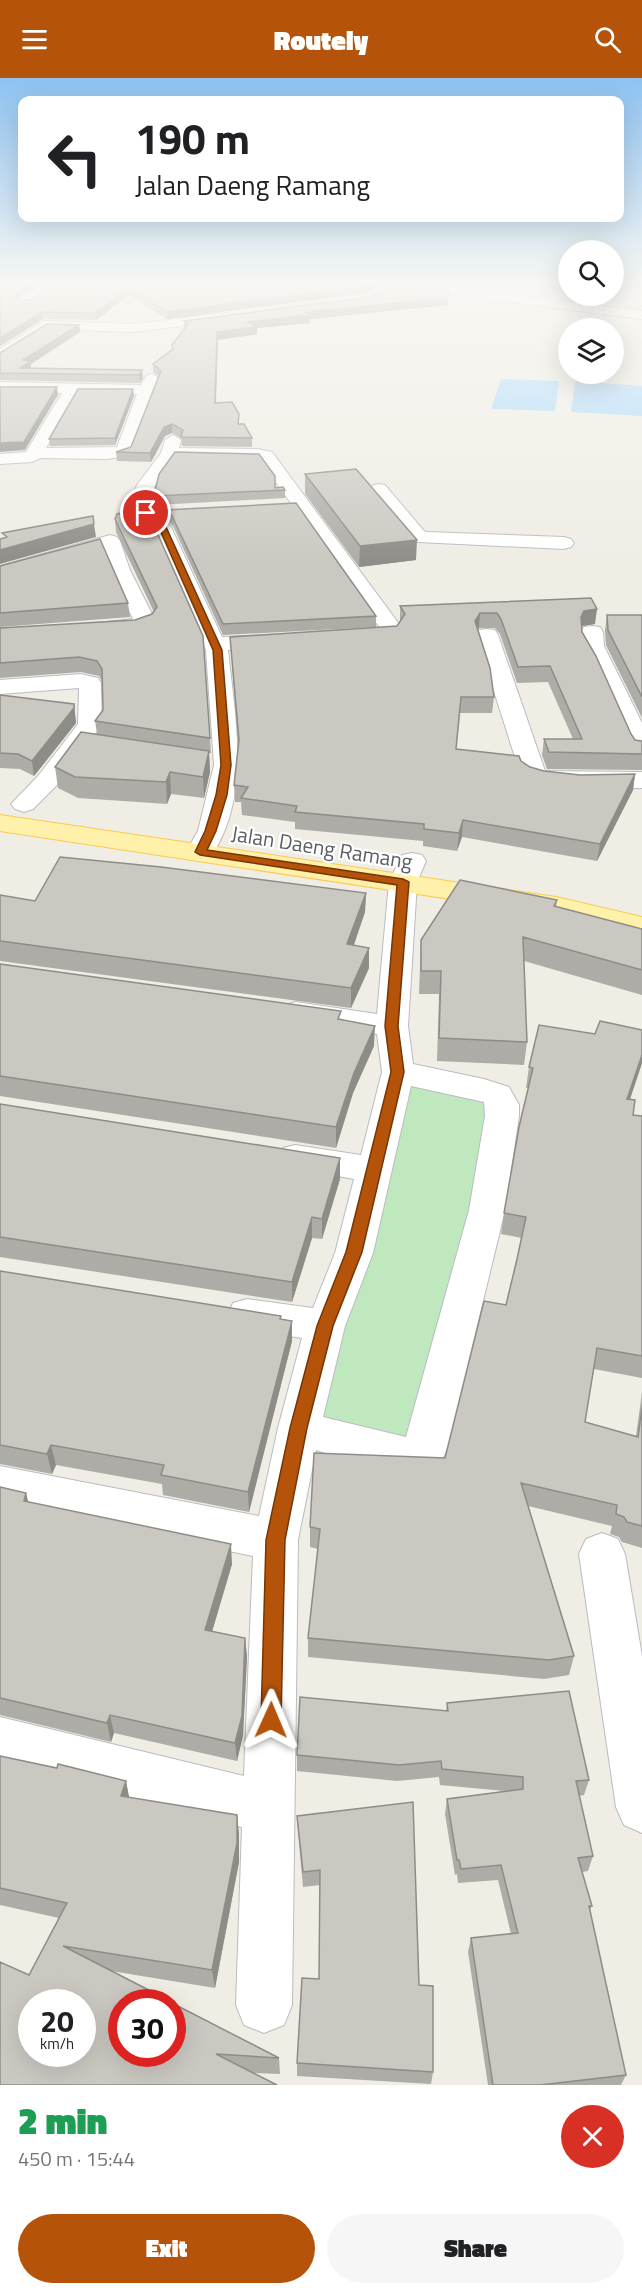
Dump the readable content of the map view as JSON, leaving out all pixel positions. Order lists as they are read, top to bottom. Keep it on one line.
{"streets":{"main road":["Jalan Daeng Ramang"]},"page":{"header":"Routely","turn":["190 m","Jalan Daeng Ramang"],"speed":"20 km/h","limit":"30","heading":["2 min","450 m · 15:44"],"buttons":["Exit","Share"]}}
